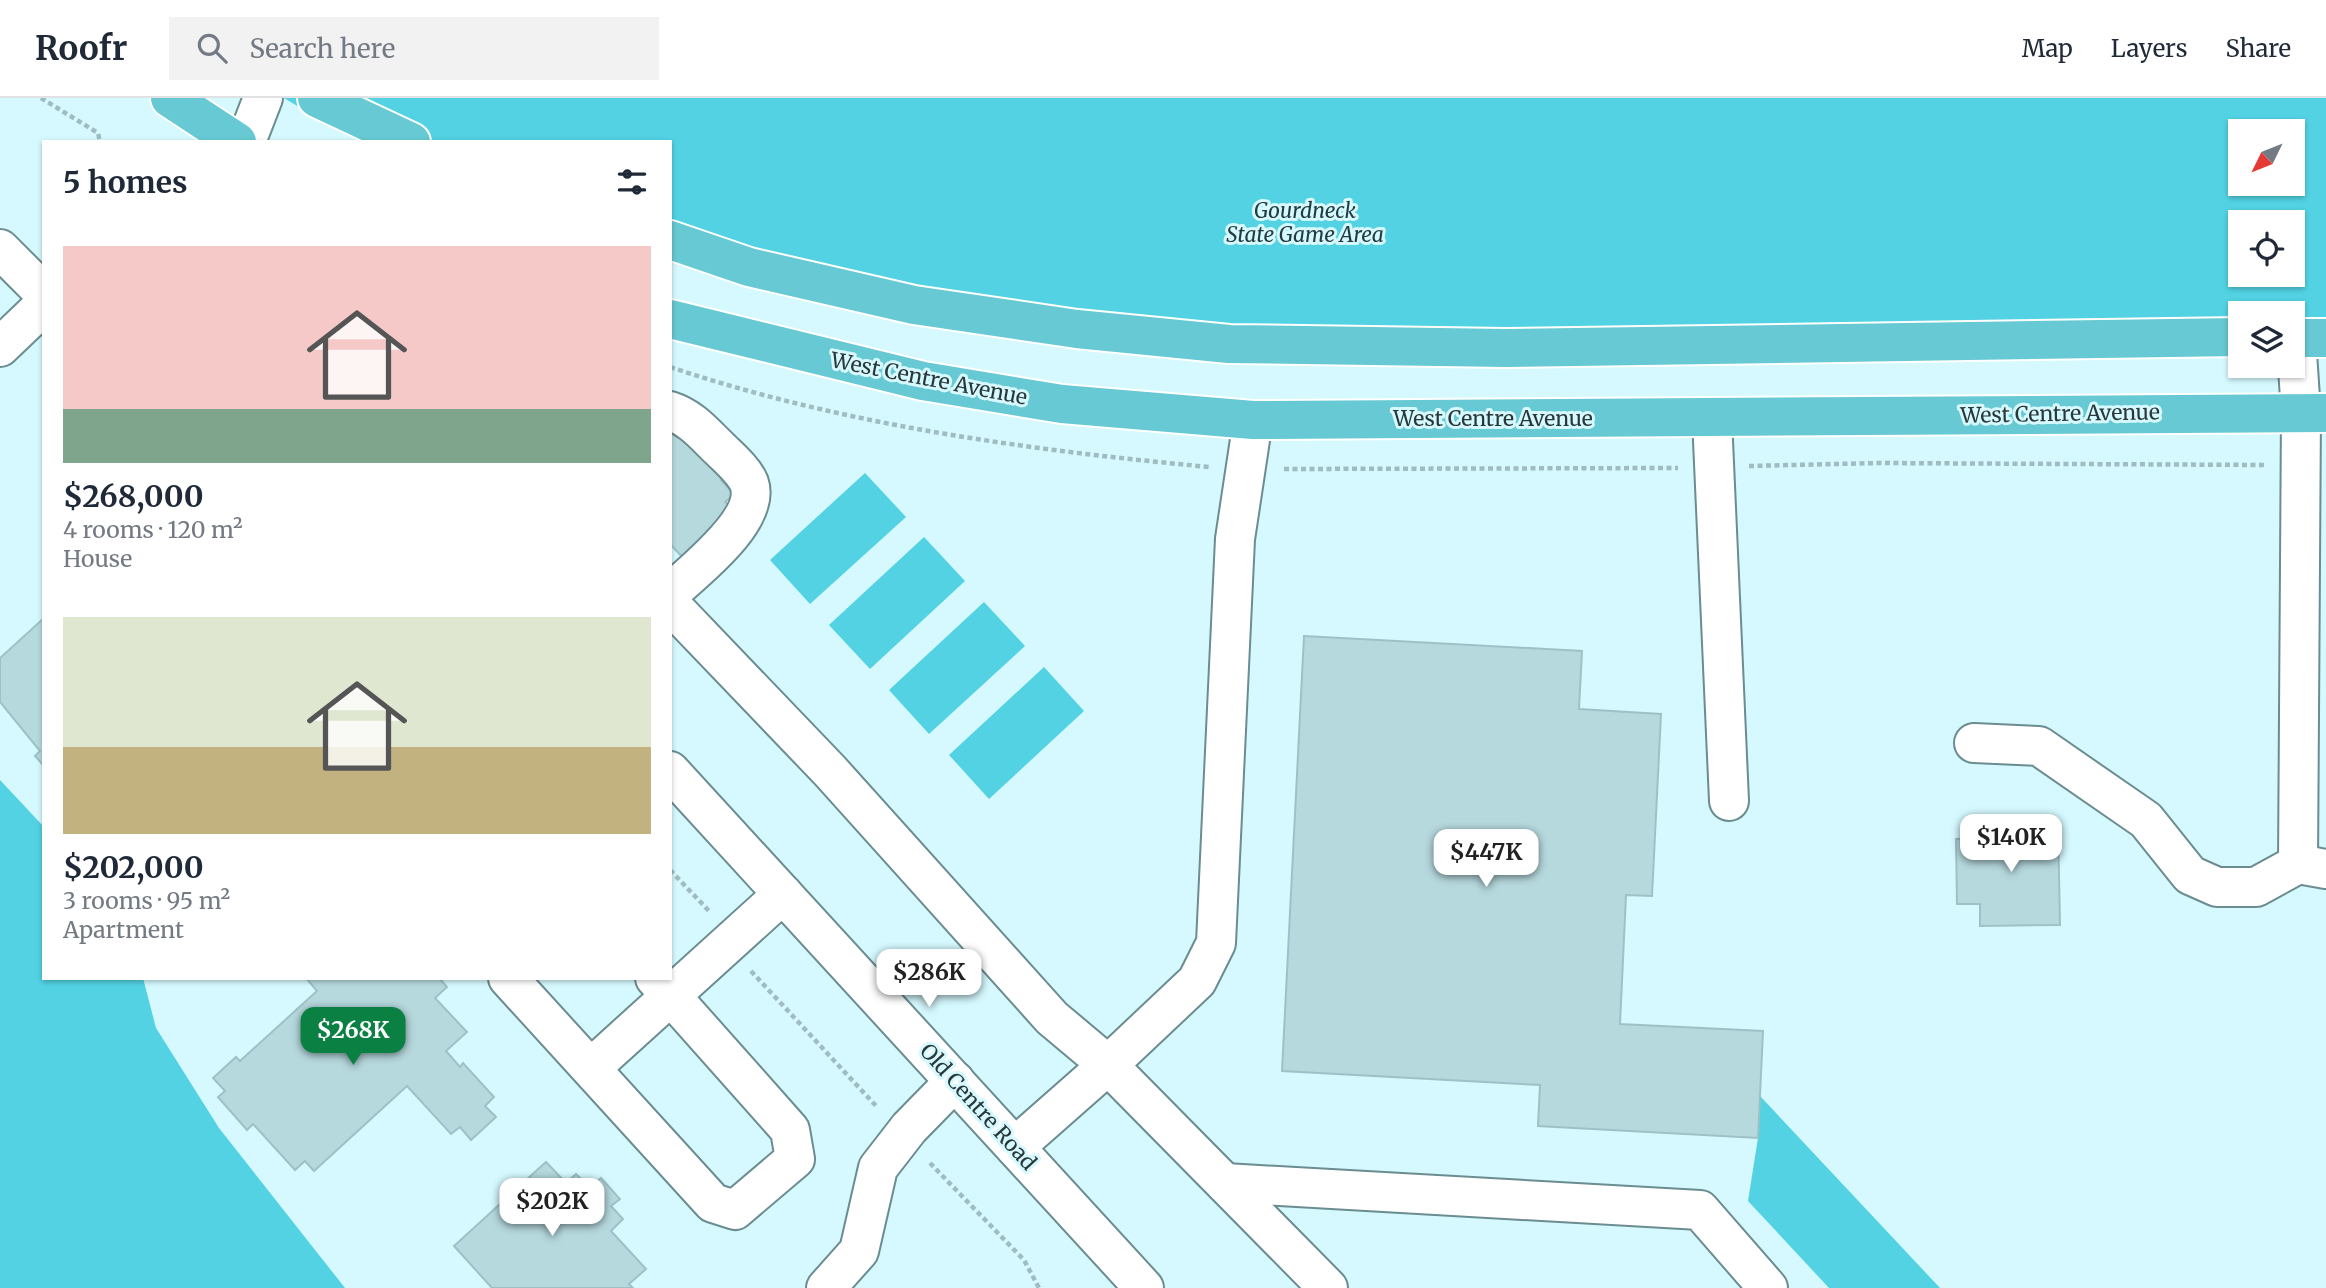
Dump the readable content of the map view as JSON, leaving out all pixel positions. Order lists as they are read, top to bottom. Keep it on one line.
{"streets":{"main road":["West Centre Avenue"],"street":["Old Centre Road"]},"parks":["Gourdneck State Game Area"],"north":"bottom left","page":{"header":"Roofr","search":"Search here","nav":["Map","Layers","Share"],"heading":"5 homes","list":[{"name":"$268,000","note":"4 rooms · 120 m² · House"},{"name":"$202,000","note":"3 rooms · 95 m² · Apartment"}],"price":["$140K","$447K","$286K","$268K","$202K"]}}
